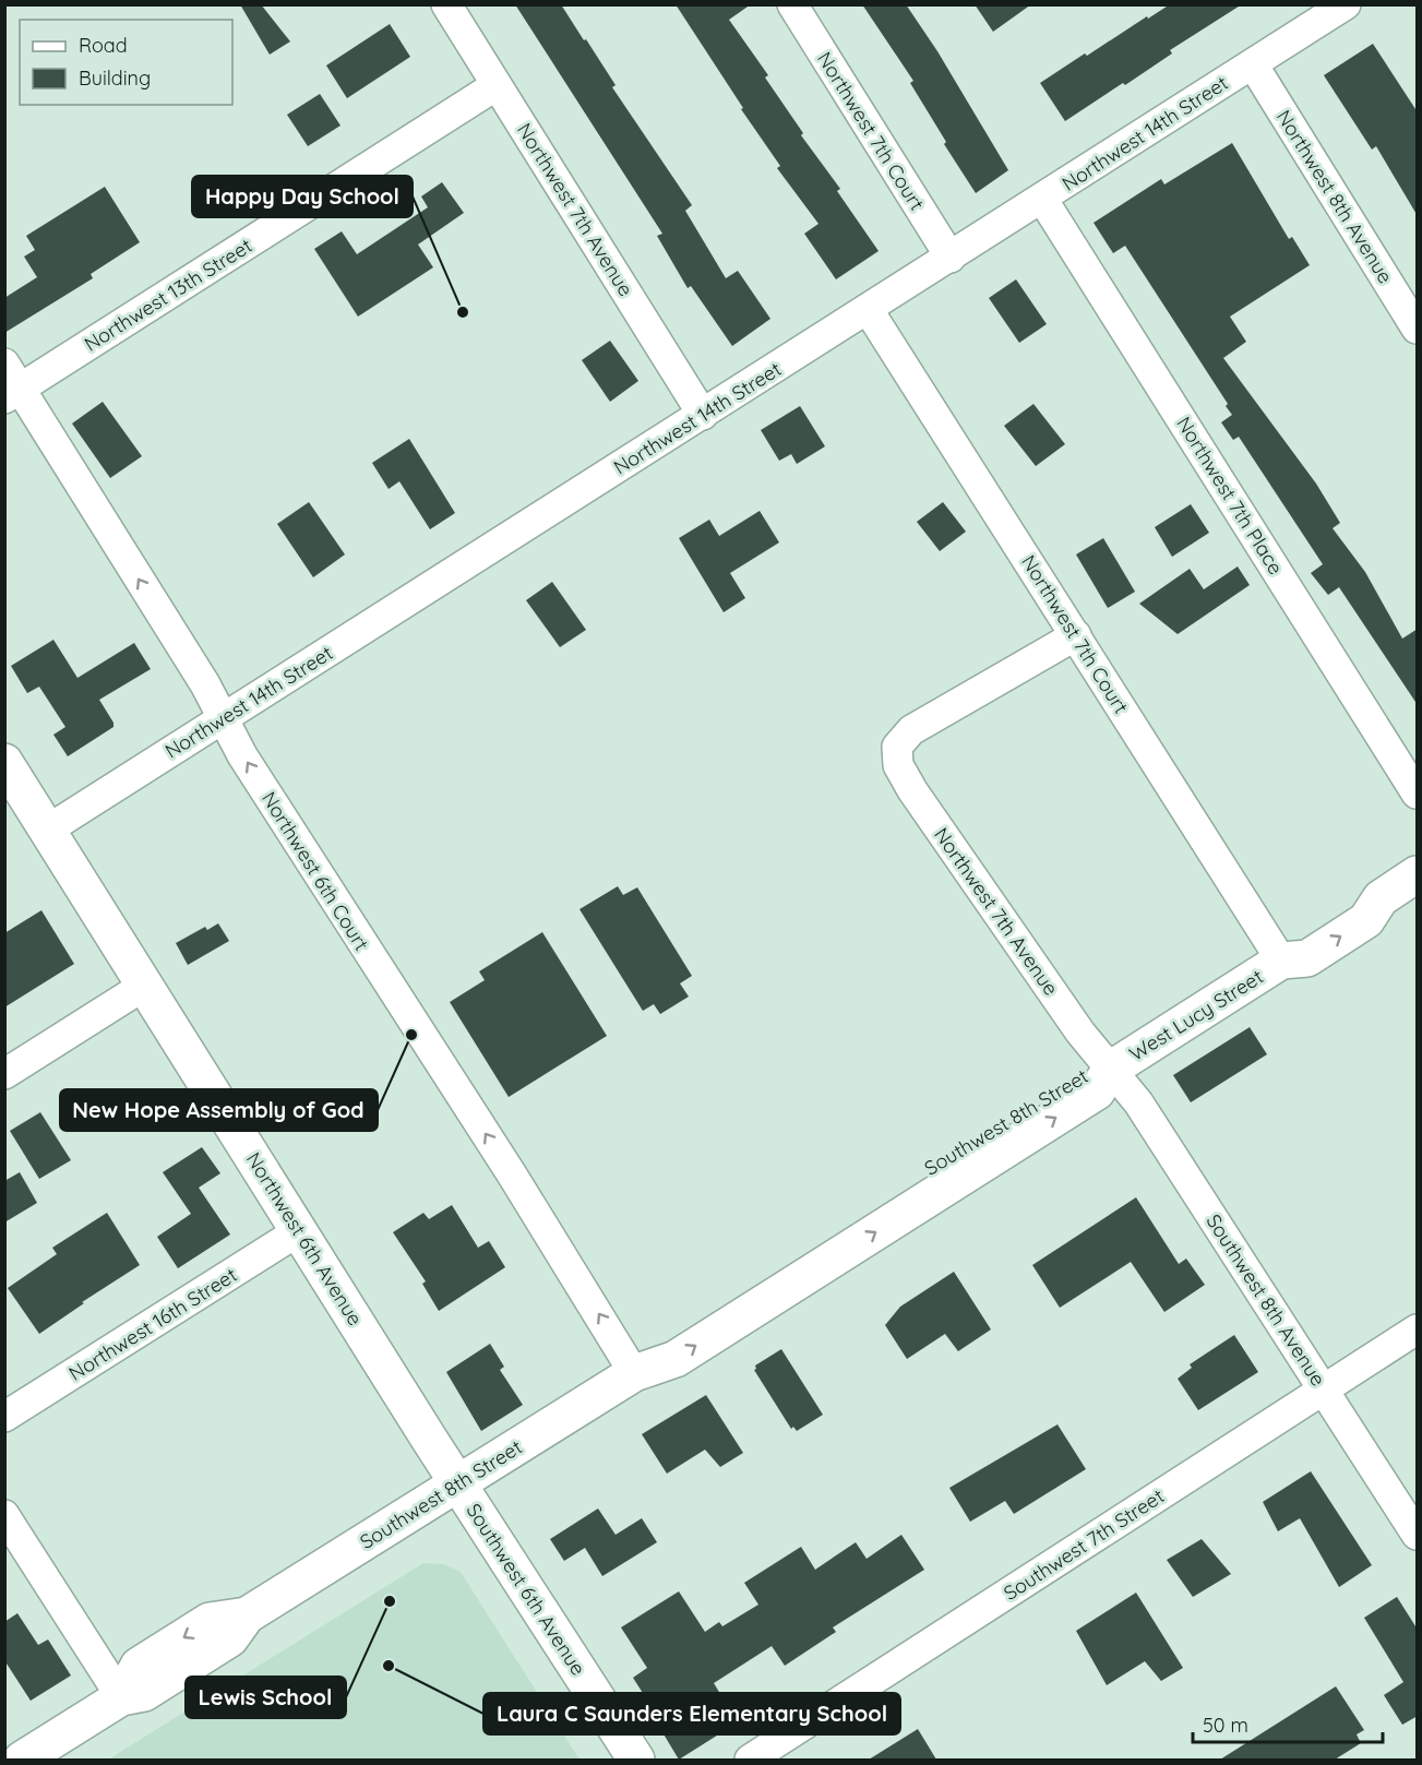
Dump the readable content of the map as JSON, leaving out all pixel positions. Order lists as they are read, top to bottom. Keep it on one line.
{"streets":{"street":["Northwest 7th Court","Northwest 14th Street","Northwest 8th Avenue","Northwest 7th Avenue","Northwest 13th Street","Northwest 7th Place","Northwest 6th Court","West Lucy Street","Southwest 8th Street","Northwest 6th Avenue","Southwest 8th Avenue","Northwest 16th Street","Southwest 7th Street","Southwest 6th Avenue"]},"crossings":[["Northwest 7th Court","Northwest 14th Street"],["Northwest 7th Court","Northwest 7th Avenue"],["Northwest 7th Court","West Lucy Street"],["Northwest 14th Street","Northwest 8th Avenue"],["Northwest 14th Street","Northwest 7th Avenue"],["Northwest 14th Street","Northwest 7th Place"],["Northwest 14th Street","Northwest 6th Court"],["Northwest 14th Street","Northwest 6th Avenue"],["Northwest 7th Avenue","Northwest 13th Street"],["Northwest 7th Avenue","West Lucy Street"],["Northwest 7th Avenue","Southwest 8th Street"],["Northwest 7th Avenue","Southwest 8th Avenue"],["Northwest 13th Street","Northwest 6th Court"],["Northwest 6th Court","Southwest 8th Street"],["West Lucy Street","Southwest 8th Street"],["West Lucy Street","Southwest 8th Avenue"],["Southwest 8th Street","Northwest 6th Avenue"],["Southwest 8th Street","Southwest 8th Avenue"],["Southwest 8th Street","Southwest 6th Avenue"],["Northwest 6th Avenue","Northwest 16th Street"],["Northwest 6th Avenue","Southwest 6th Avenue"],["Southwest 8th Avenue","Southwest 7th Street"]],"one_way":["Northwest 6th Court"],"places":["Happy Day School","New Hope Assembly of God","Lewis School","Laura C Saunders Elementary School"],"legend":["Road","Building"],"scale_bar":"50 m"}
